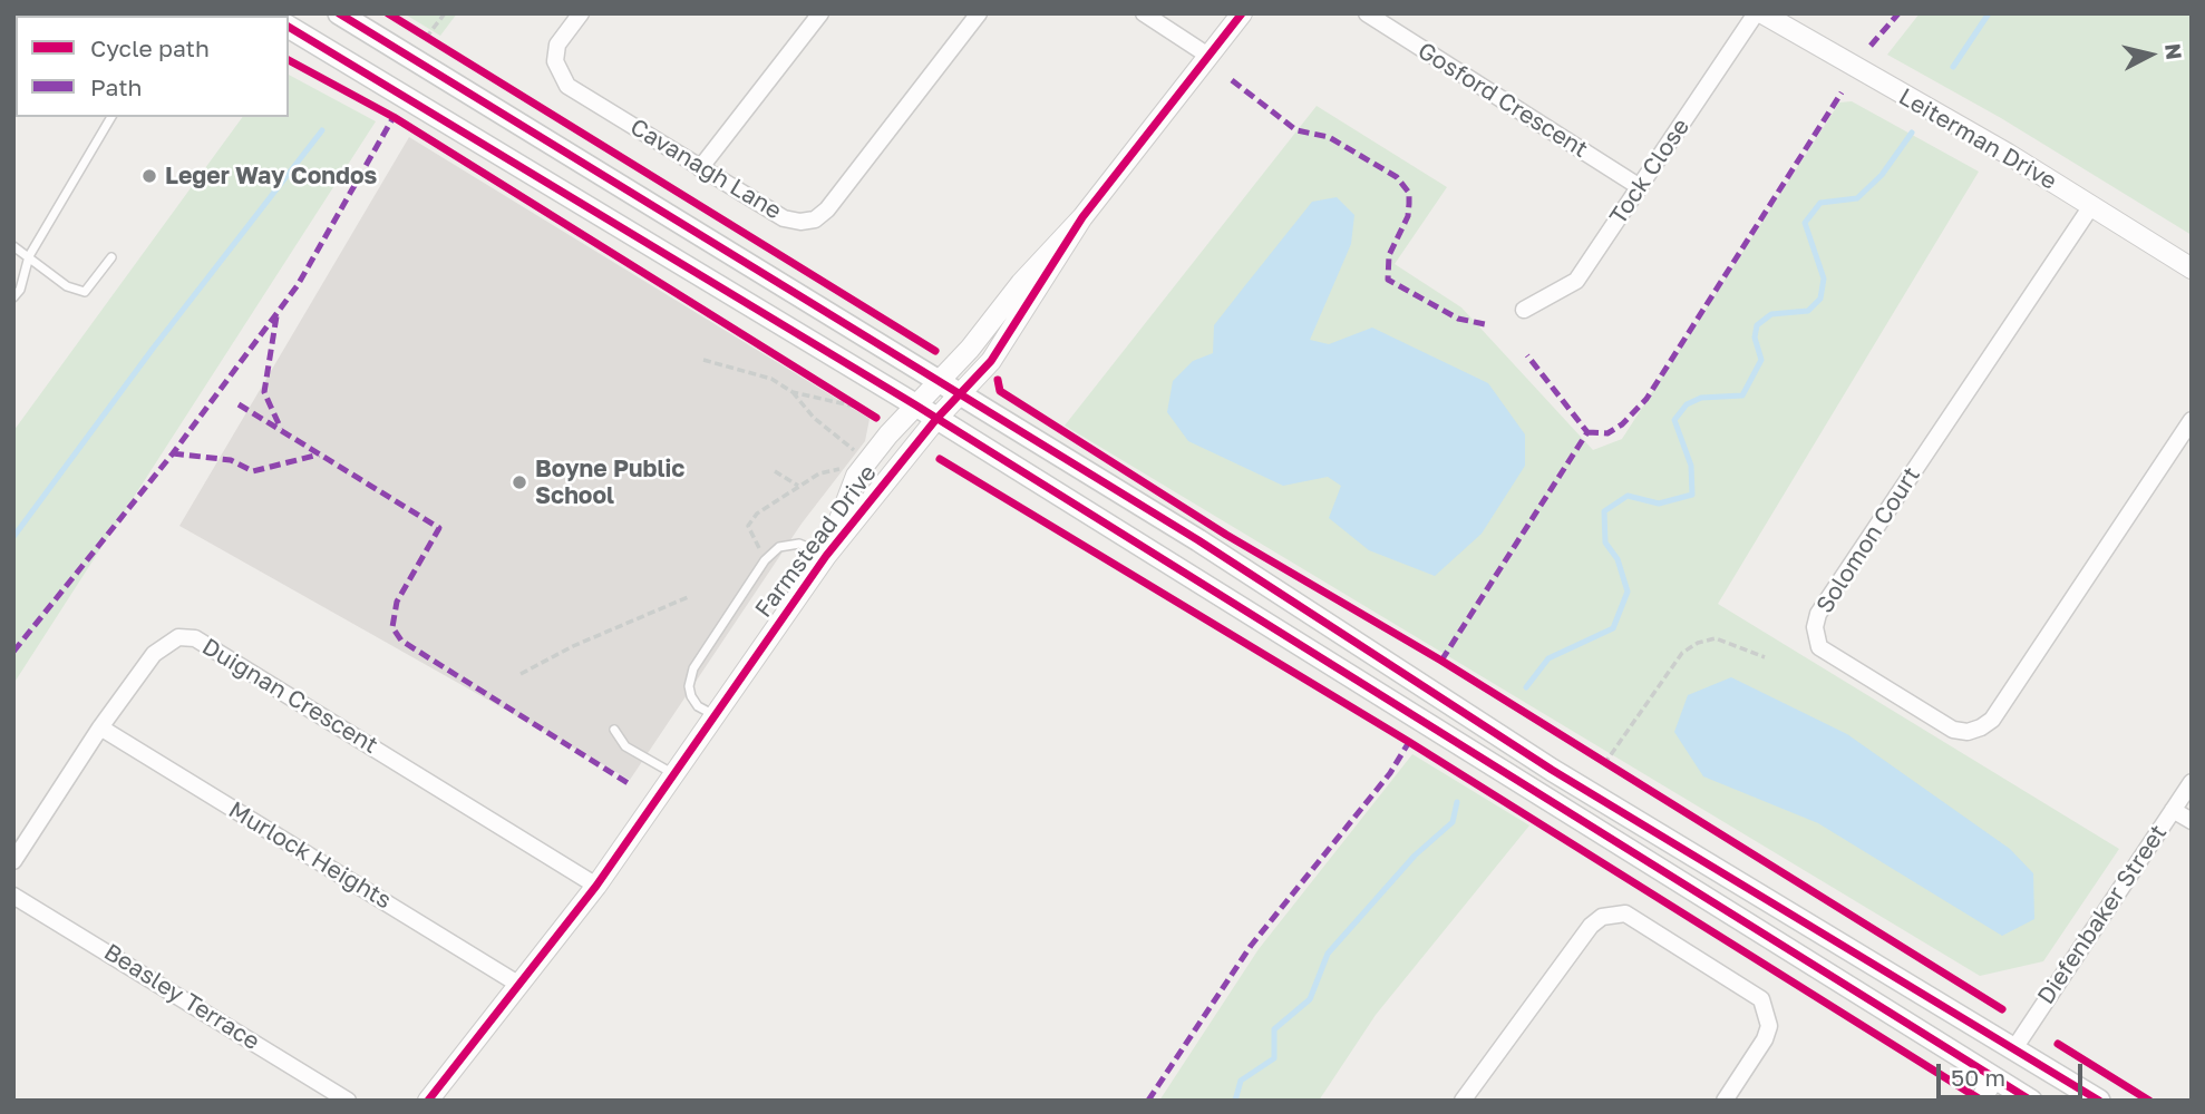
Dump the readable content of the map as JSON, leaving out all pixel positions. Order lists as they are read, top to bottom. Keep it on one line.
{"streets":{"street":["Gosford Crescent","Leiterman Drive","Cavanagh Lane","Tock Close","Solomon Court","Farmstead Drive","Duignan Crescent","Murlock Heights","Diefenbaker Street","Beasley Terrace"]},"crossings":[["Gosford Crescent","Tock Close"],["Leiterman Drive","Tock Close"],["Leiterman Drive","Solomon Court"],["Farmstead Drive","Duignan Crescent"],["Farmstead Drive","Murlock Heights"],["Duignan Crescent","Murlock Heights"]],"places":["Leger Way Condos","Boyne Public School"],"legend":["Cycle path","Path"],"scale_bar":"50 m","north":"right"}
